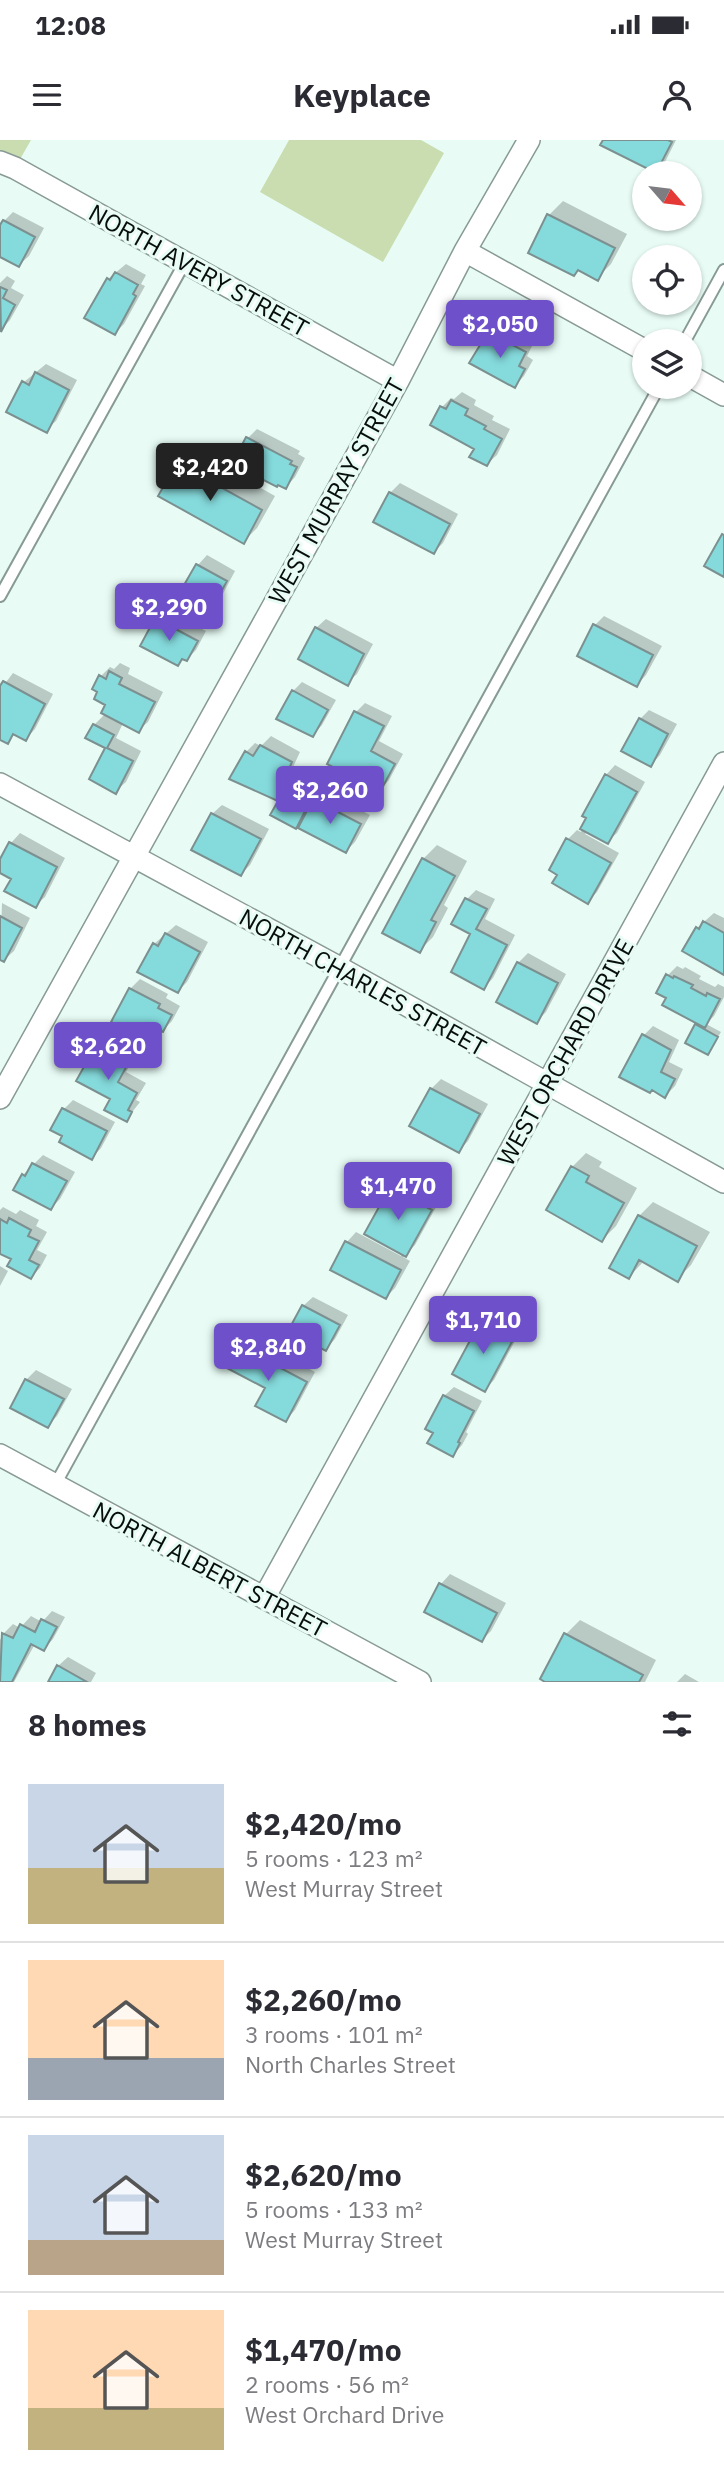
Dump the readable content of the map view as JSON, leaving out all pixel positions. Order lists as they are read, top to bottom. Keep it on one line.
{"streets":{"street":["NORTH AVERY STREET","WEST MURRAY STREET","NORTH CHARLES STREET","WEST ORCHARD DRIVE","NORTH ALBERT STREET"]},"crossings":[["NORTH AVERY STREET","WEST MURRAY STREET"],["WEST MURRAY STREET","NORTH CHARLES STREET"],["NORTH CHARLES STREET","WEST ORCHARD DRIVE"],["WEST ORCHARD DRIVE","NORTH ALBERT STREET"]],"north":"bottom right","page":{"status":"12:08","header":"Keyplace","price":["$2,050","$2,420","$2,290","$2,260","$2,620","$1,470","$1,710","$2,840"],"heading":"8 homes","list":[{"name":"$2,420/mo","note":"5 rooms · 123 m² · West Murray Street"},{"name":"$2,260/mo","note":"3 rooms · 101 m² · North Charles Street"},{"name":"$2,620/mo","note":"5 rooms · 133 m² · West Murray Street"},{"name":"$1,470/mo","note":"2 rooms · 56 m² · West Orchard Drive"}]}}
